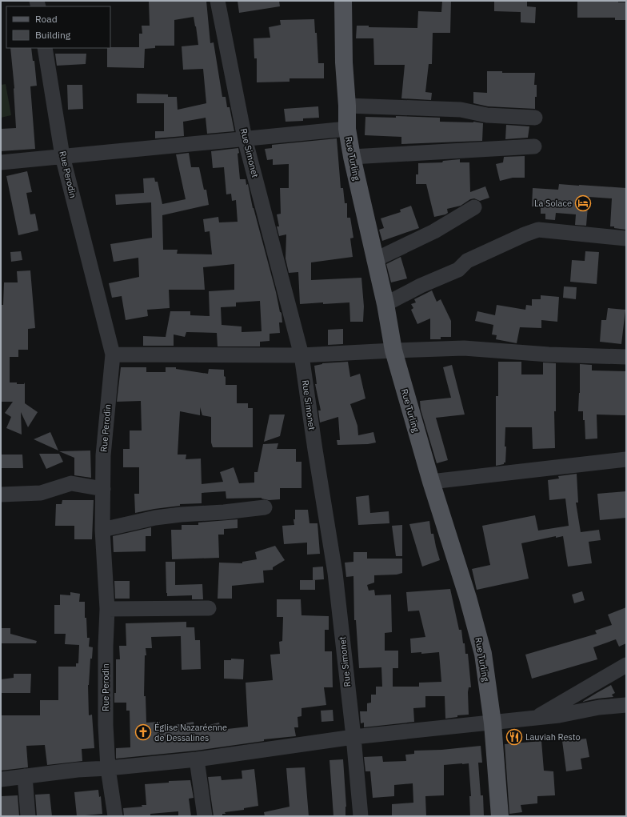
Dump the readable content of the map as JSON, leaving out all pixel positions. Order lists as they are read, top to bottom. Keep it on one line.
{"streets":{"main road":["Rue Turling"],"street":["Rue Simonet","Rue Perodin"]},"places":{"hotel":["La Solace"],"church":["Église Nazaréenne de Dessalines"],"restaurant":["Lauviah Resto"]},"legend":["Road","Building"]}
